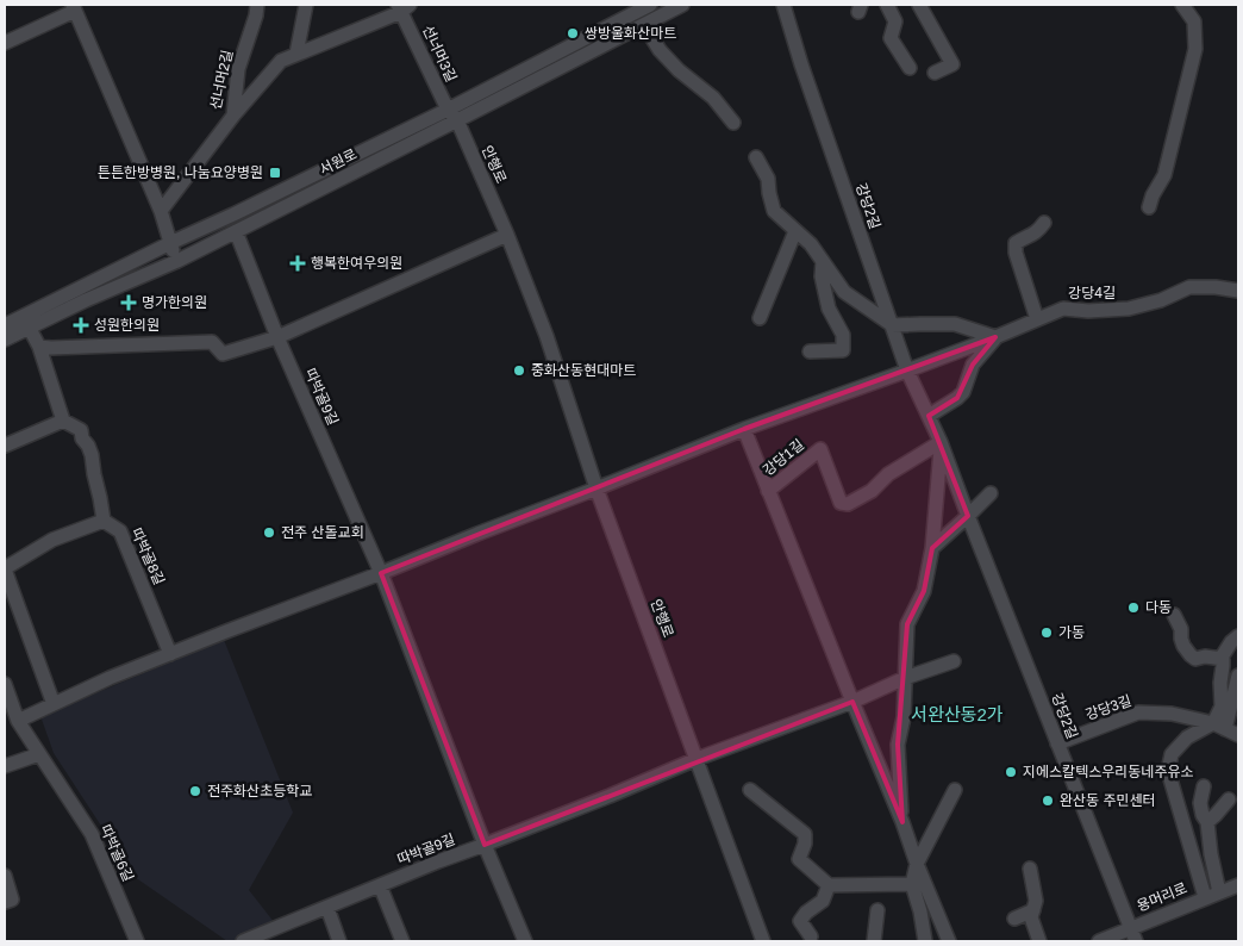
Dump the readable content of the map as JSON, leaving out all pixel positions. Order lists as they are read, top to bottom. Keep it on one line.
{"streets":{"street":["선너머3길","선너머2길","서원로","안행로","강당2길","강당4길","따박골9길","강당1길","따박골8길","강당3길","따박골6길","용머리로"]},"crossings":[["선너머3길","선너머2길"],["선너머3길","서원로"],["선너머3길","안행로"],["서원로","안행로"],["서원로","따박골9길"],["강당2길","강당4길"],["강당2길","강당1길"],["강당2길","강당3길"],["강당2길","용머리로"]],"districts":["서완산동2가"],"places":{"other":["쌍방울화산마트","중화산동현대마트","전주 산돌교회","다동","가동","지에스칼텍스우리동네주유소","전주화산초등학교","완산동 주민센터"],"transit":["튼튼한방병원, 나눔요양병원"],"health":["행복한여우의원","명가한의원","성원한의원"]}}
